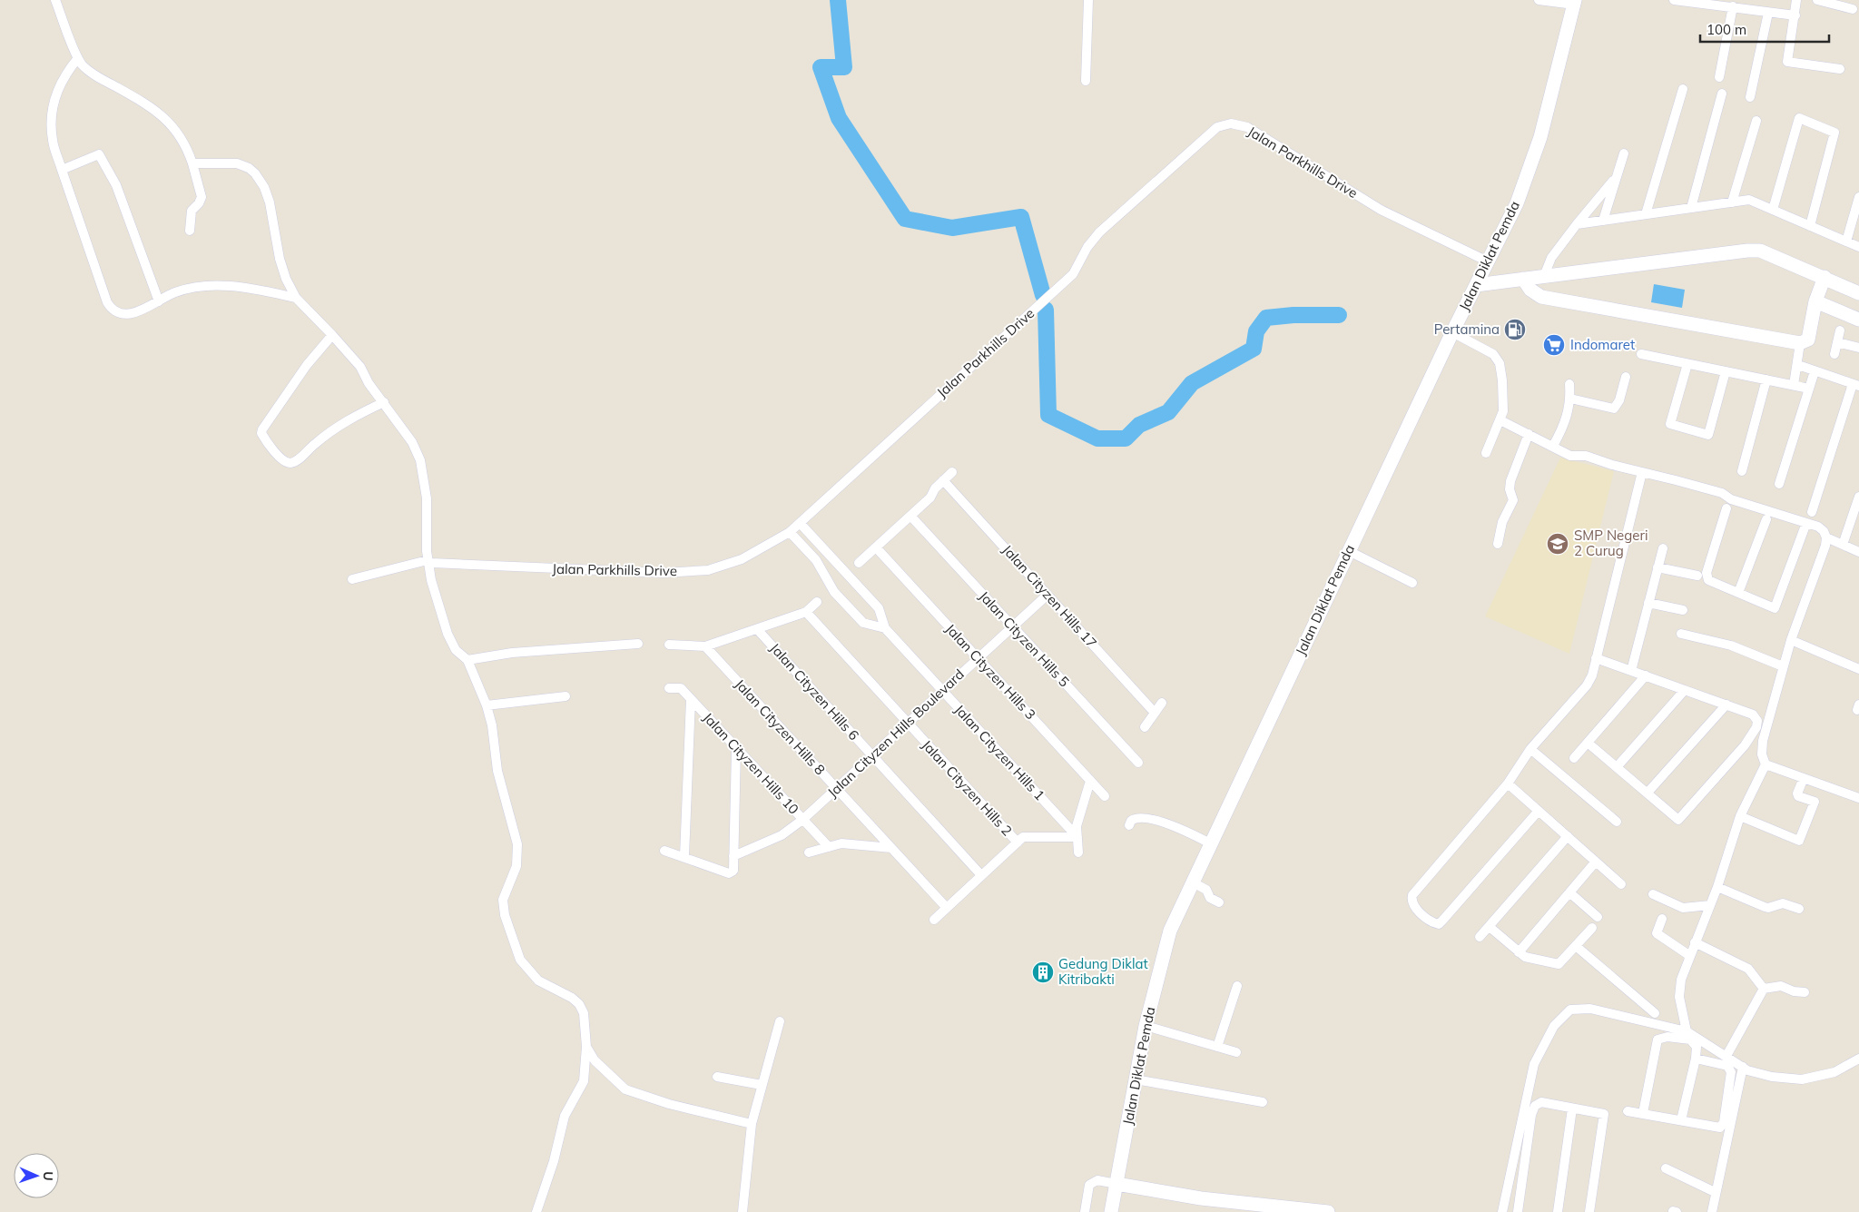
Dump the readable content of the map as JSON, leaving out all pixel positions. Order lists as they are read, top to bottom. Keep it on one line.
{"streets":{"street":["Jalan Parkhills Drive","Jalan Diklat Pemda","Jalan Cityzen Hills 17","Jalan Cityzen Hills 5","Jalan Cityzen Hills 3","Jalan Cityzen Hills 6","Jalan Cityzen Hills 8","Jalan Cityzen Hills Boulevard","Jalan Cityzen Hills 1","Jalan Cityzen Hills 10","Jalan Cityzen Hills 2"]},"crossings":[["Jalan Parkhills Drive","Jalan Diklat Pemda"],["Jalan Cityzen Hills 17","Jalan Cityzen Hills Boulevard"],["Jalan Cityzen Hills 5","Jalan Cityzen Hills Boulevard"],["Jalan Cityzen Hills 3","Jalan Cityzen Hills Boulevard"],["Jalan Cityzen Hills 6","Jalan Cityzen Hills Boulevard"],["Jalan Cityzen Hills 8","Jalan Cityzen Hills Boulevard"],["Jalan Cityzen Hills Boulevard","Jalan Cityzen Hills 1"],["Jalan Cityzen Hills Boulevard","Jalan Cityzen Hills 10"],["Jalan Cityzen Hills Boulevard","Jalan Cityzen Hills 2"]],"places":{"fuel station":["Pertamina"],"supermarket":["Indomaret"],"school or university":["SMP Negeri 2 Curug"],"building":["Gedung Diklat Kitribakti"]},"scale_bar":"100 m","north":"right"}
